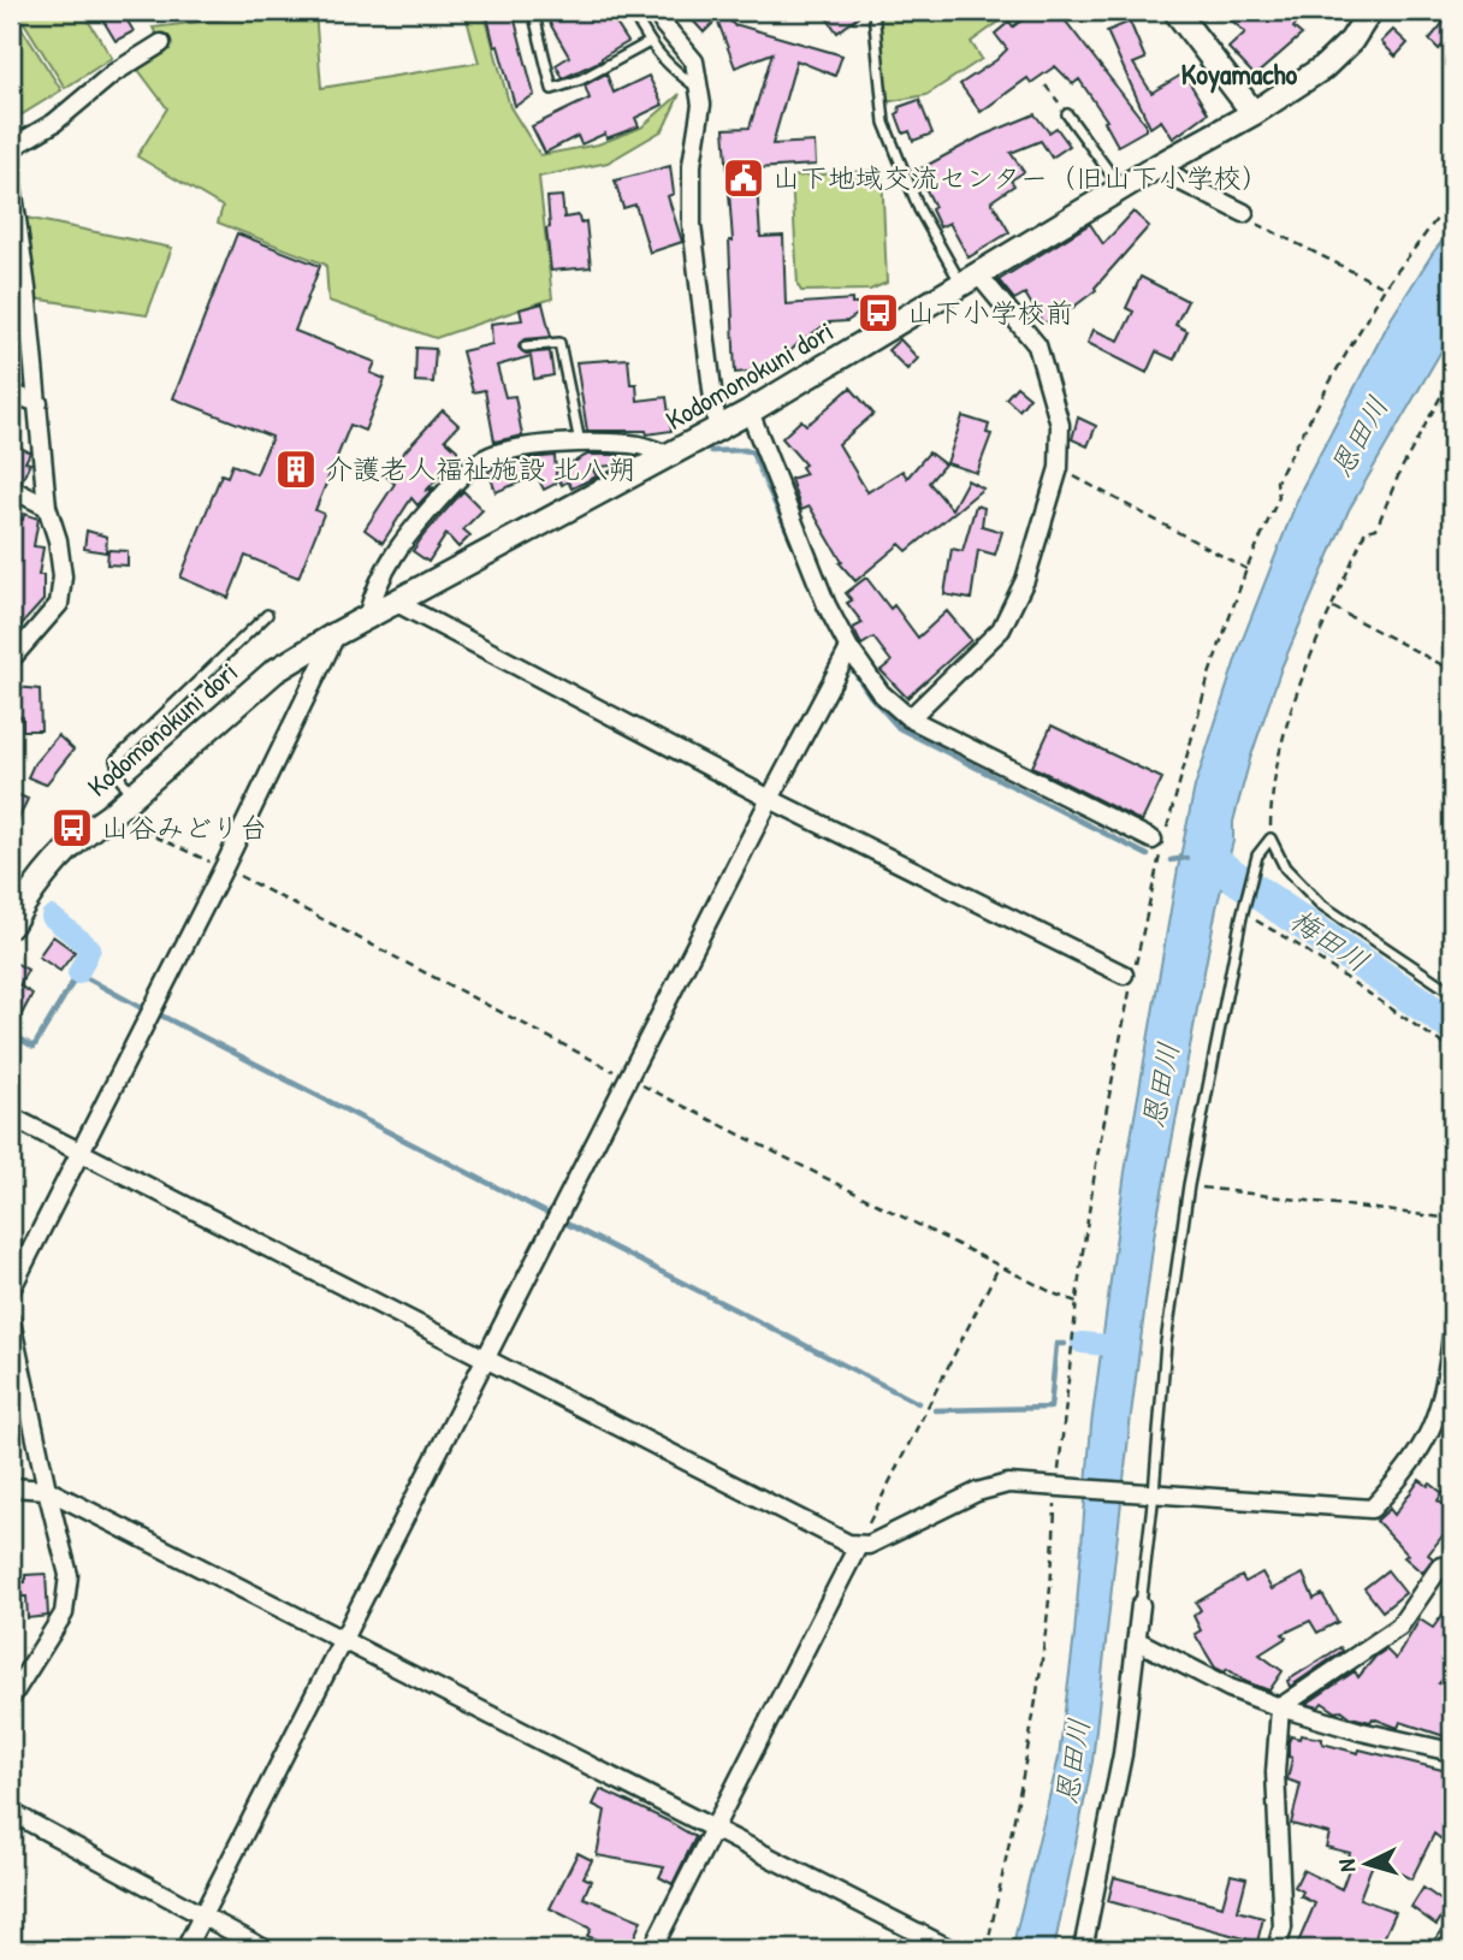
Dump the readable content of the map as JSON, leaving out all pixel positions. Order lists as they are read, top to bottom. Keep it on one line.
{"streets":{"main road":["Kodomonokuni dori"]},"districts":["Koyamacho"],"water":["恩田川","梅田川"],"places":{"public building":["山下地域交流センター（旧山下小学校）"],"bus stop":["山下小学校前","山谷みどり台"],"building":["介護老人福祉施設 北八朔"]},"north":"left"}
